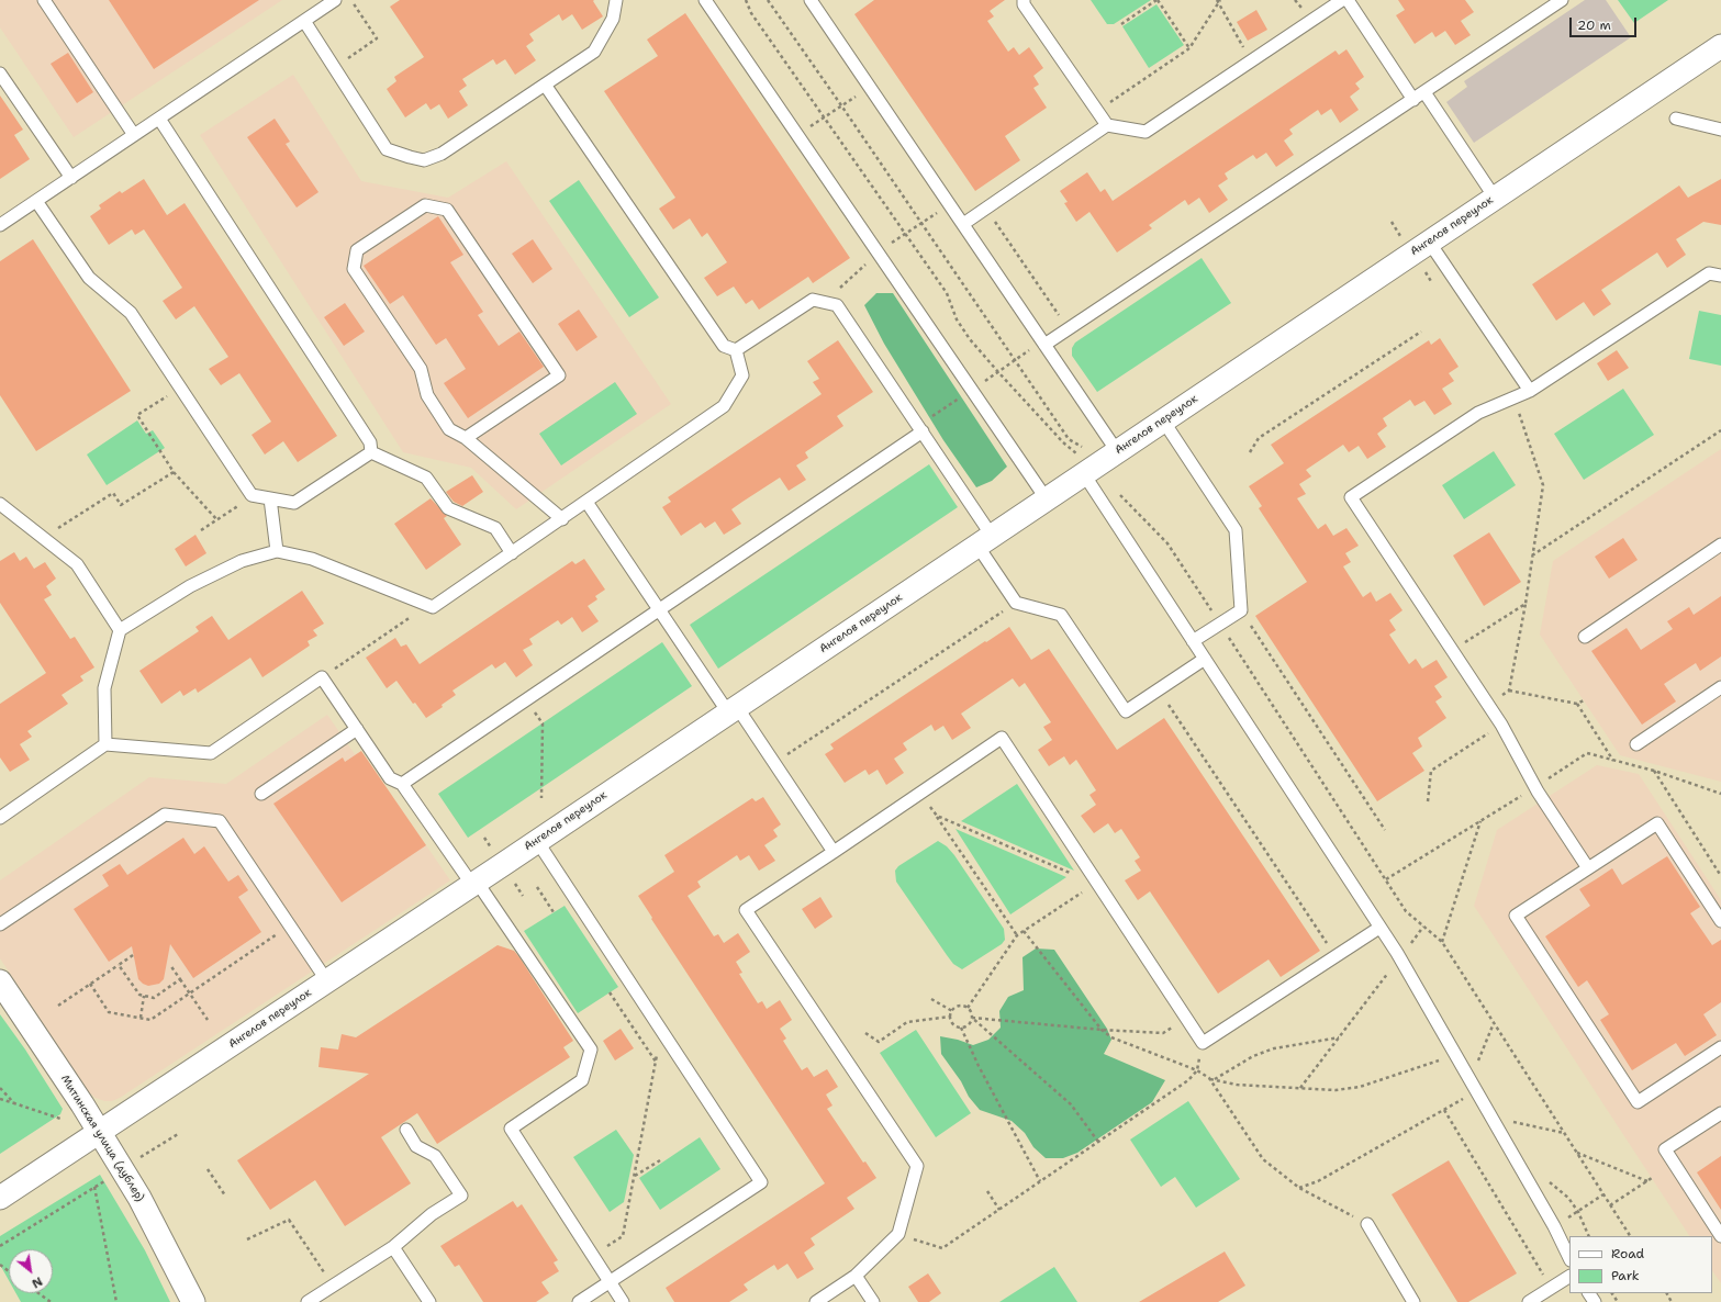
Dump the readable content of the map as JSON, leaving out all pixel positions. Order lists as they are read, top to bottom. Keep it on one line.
{"streets":{"street":["Ангелов переулок","Митинская улица (дублер)"]},"crossings":[["Ангелов переулок","Митинская улица (дублер)"]],"legend":["Road","Park"],"scale_bar":"20 m","north":"bottom right"}
